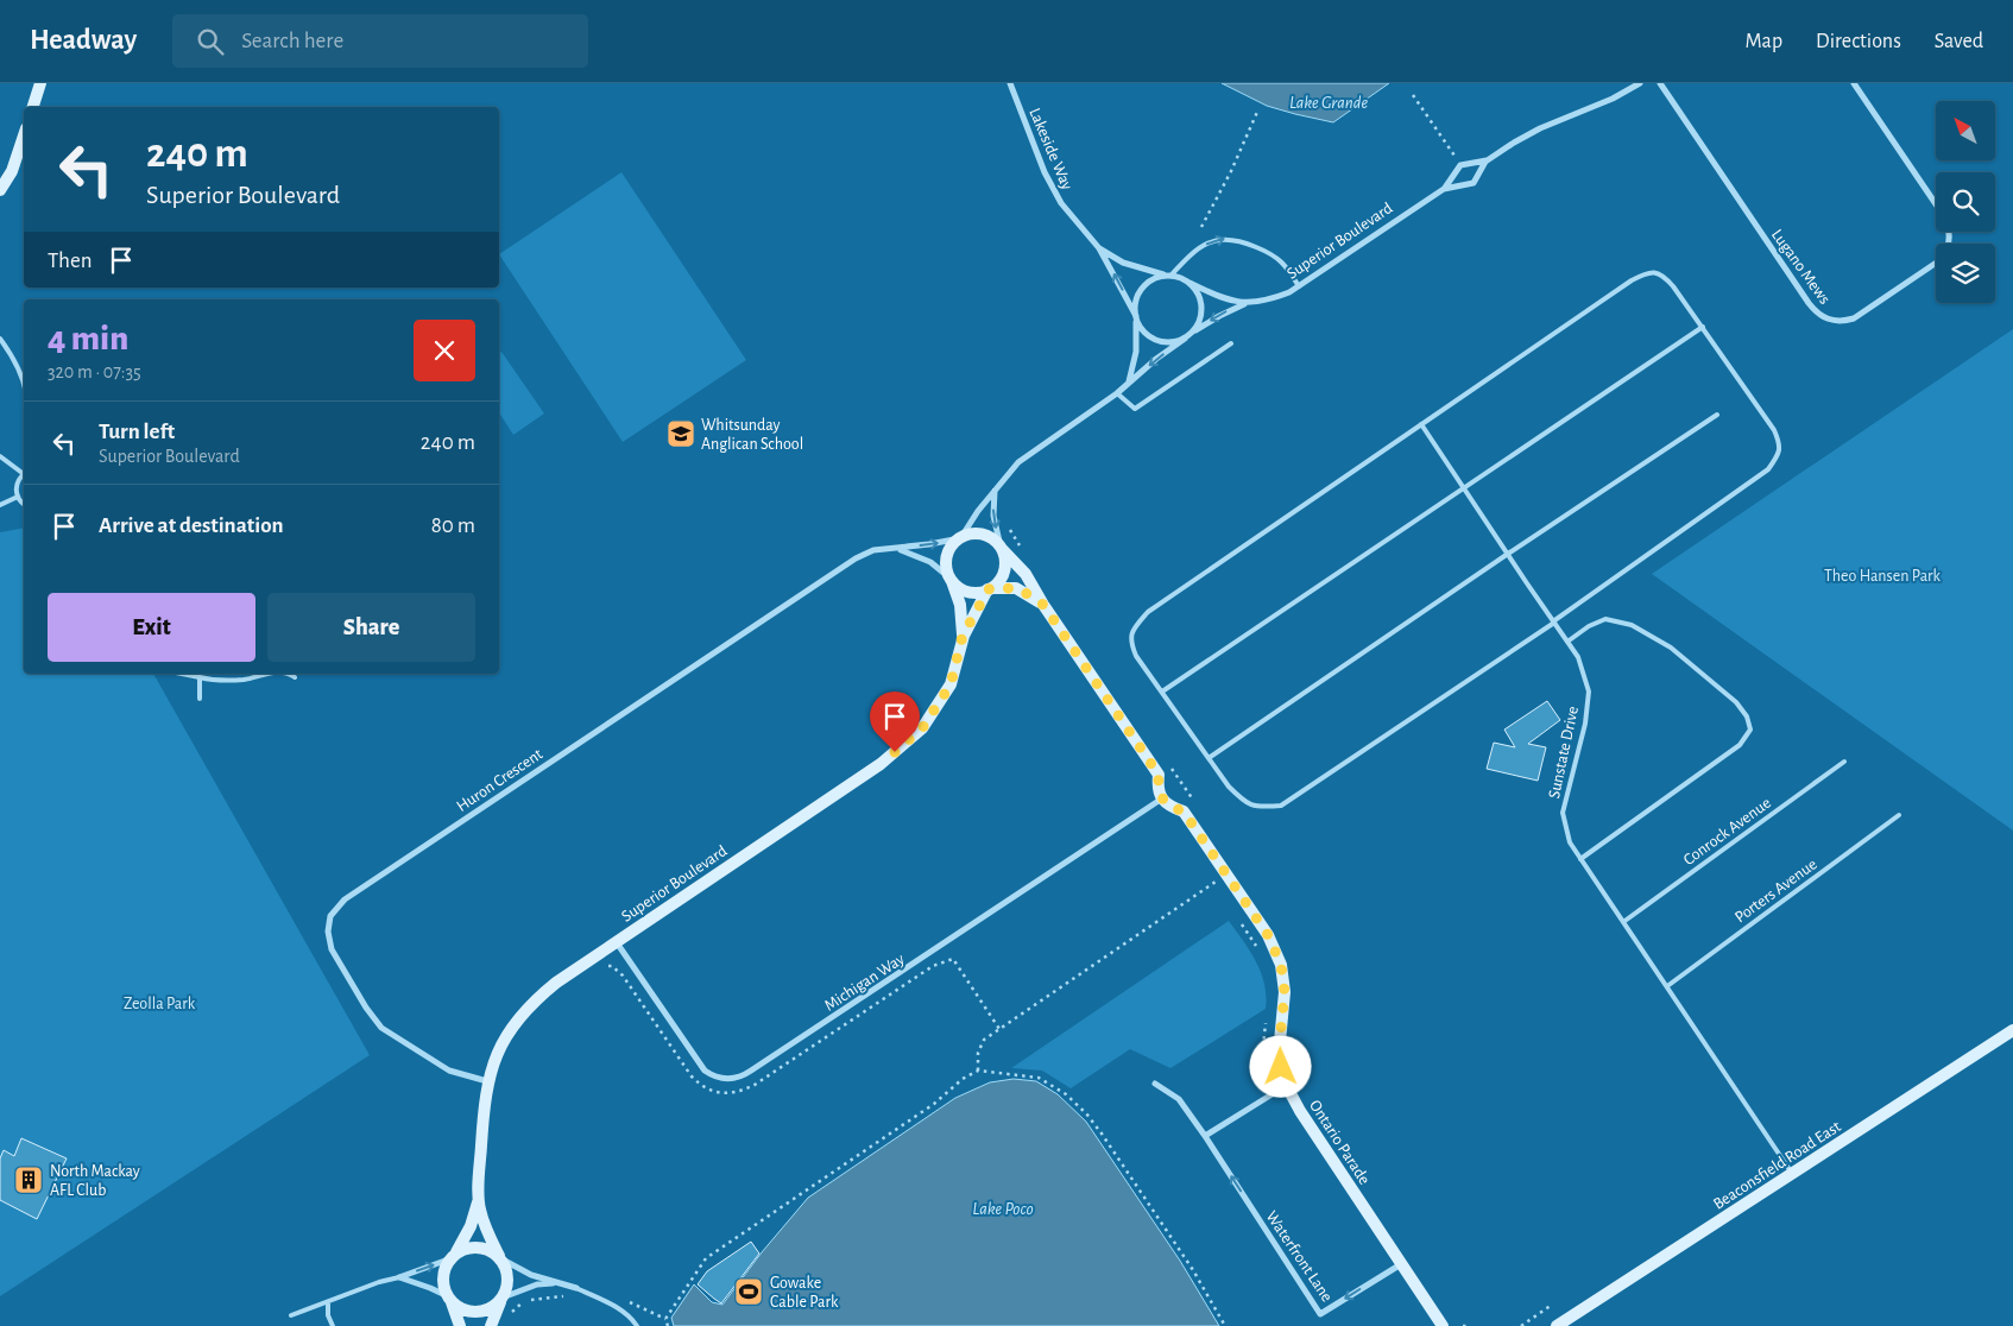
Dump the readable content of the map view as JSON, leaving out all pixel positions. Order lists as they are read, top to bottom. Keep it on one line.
{"streets":{"street":["Lakeside Way","Superior Boulevard","Lugano Mews","Huron Crescent","Michigan Way","Ontario Parade","Beaconsfield Road East","Waterfront Lane"],"lane":["Sunstate Drive","Conrock Avenue","Porters Avenue"]},"crossings":[["Lakeside Way","Superior Boulevard"],["Superior Boulevard","Huron Crescent"],["Superior Boulevard","Michigan Way"],["Sunstate Drive","Conrock Avenue"],["Sunstate Drive","Porters Avenue"],["Sunstate Drive","Beaconsfield Road East"],["Michigan Way","Ontario Parade"],["Ontario Parade","Waterfront Lane"]],"water":["Lake Grande","Lake Poco"],"parks":["Theo Hansen Park","Zeolla Park"],"places":{"school or university":["Whitsunday Anglican School"],"building":["North Mackay AFL Club"],"sports":["Gowake Cable Park"]},"north":"top left","page":{"header":"Headway","search":"Search here","nav":["Map","Directions","Saved"],"turn":["240 m","Superior Boulevard"],"then":"Then","heading":["4 min","320 m · 07:35"],"list":[{"name":"Turn left","note":"Superior Boulevard","value":"240 m"},{"name":"Arrive at destination","value":"80 m"}],"buttons":["Exit","Share"]}}
